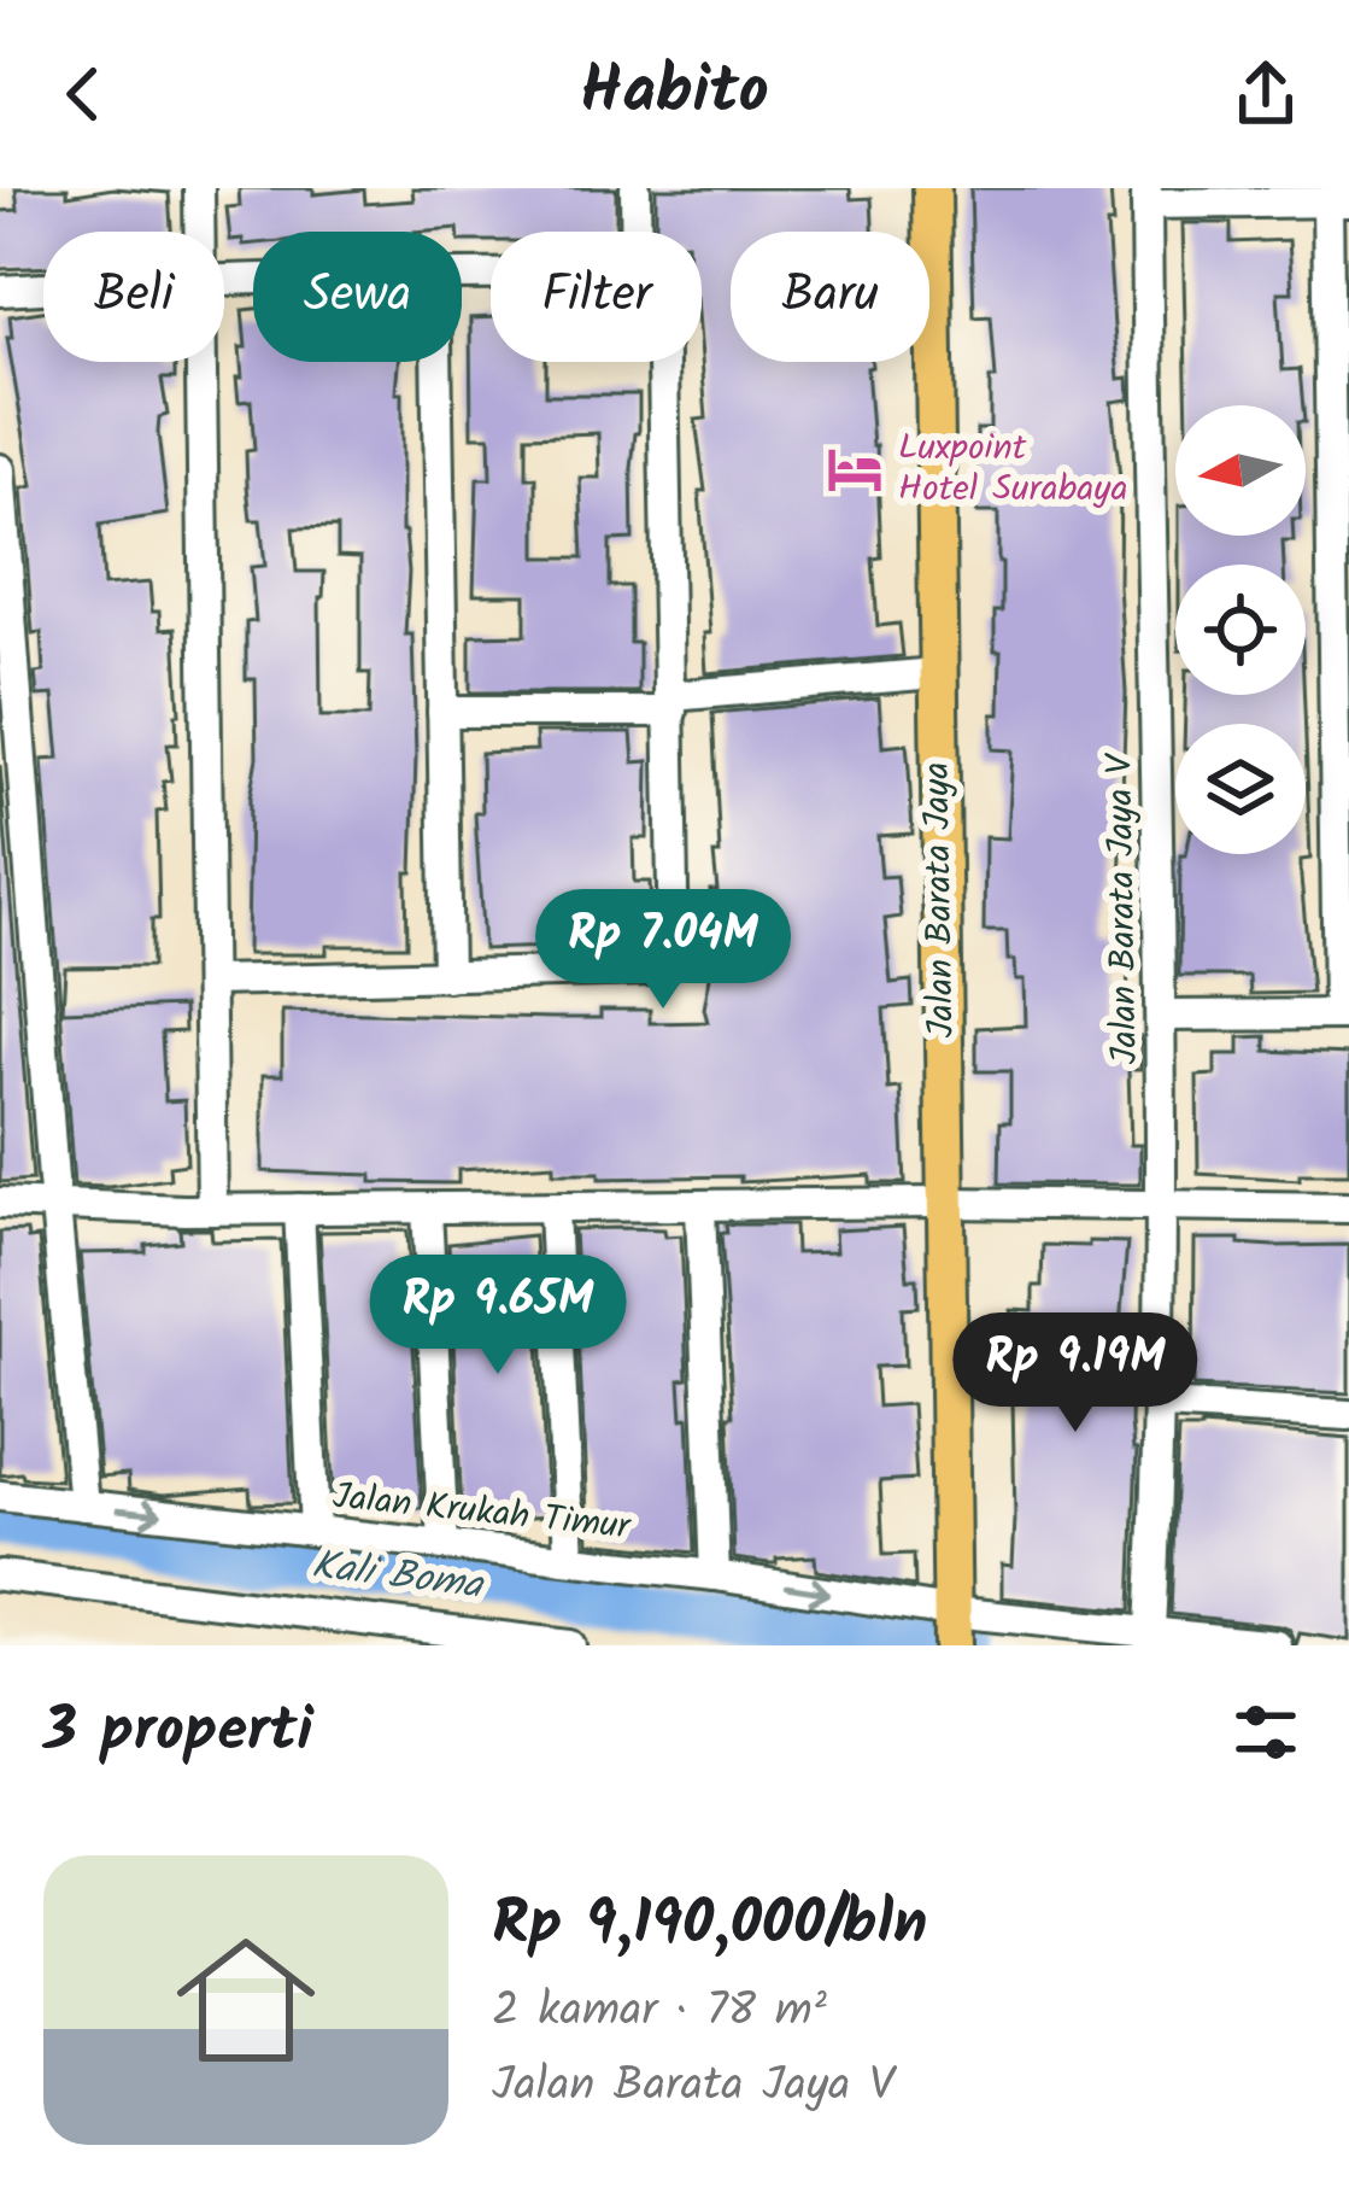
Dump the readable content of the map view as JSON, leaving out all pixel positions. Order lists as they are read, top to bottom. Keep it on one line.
{"streets":{"main road":["Jalan Barata Jaya"],"street":["Jalan Barata Jaya V","Jalan Krukah Timur"]},"crossings":[["Jalan Barata Jaya","Jalan Krukah Timur"],["Jalan Barata Jaya V","Jalan Krukah Timur"]],"water":["Kali Boma"],"places":{"hotel":["Luxpoint Hotel Surabaya"]},"north":"left","page":{"header":"Habito","chip":["Beli","Sewa","Filter","Baru"],"price":["Rp 7.04M","Rp 9.65M","Rp 9.19M"],"heading":"3 properti","list":[{"name":"Rp 9,190,000/bln","note":"2 kamar · 78 m² · Jalan Barata Jaya V"}]}}
